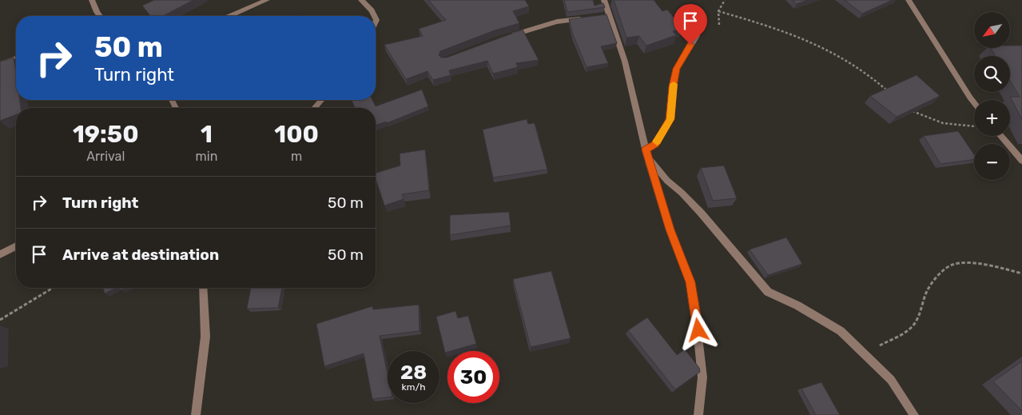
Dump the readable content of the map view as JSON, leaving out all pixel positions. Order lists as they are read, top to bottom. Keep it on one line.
{"north":"bottom left","page":{"map_buttons":["+","−"],"turn":["50 m","Turn right"],"eta":["19:50","Arrival","1","min","100","m"],"list":[{"name":"Turn right","value":"50 m"},{"name":"Arrive at destination","value":"50 m"}],"speed":"28 km/h","limit":"30"}}
